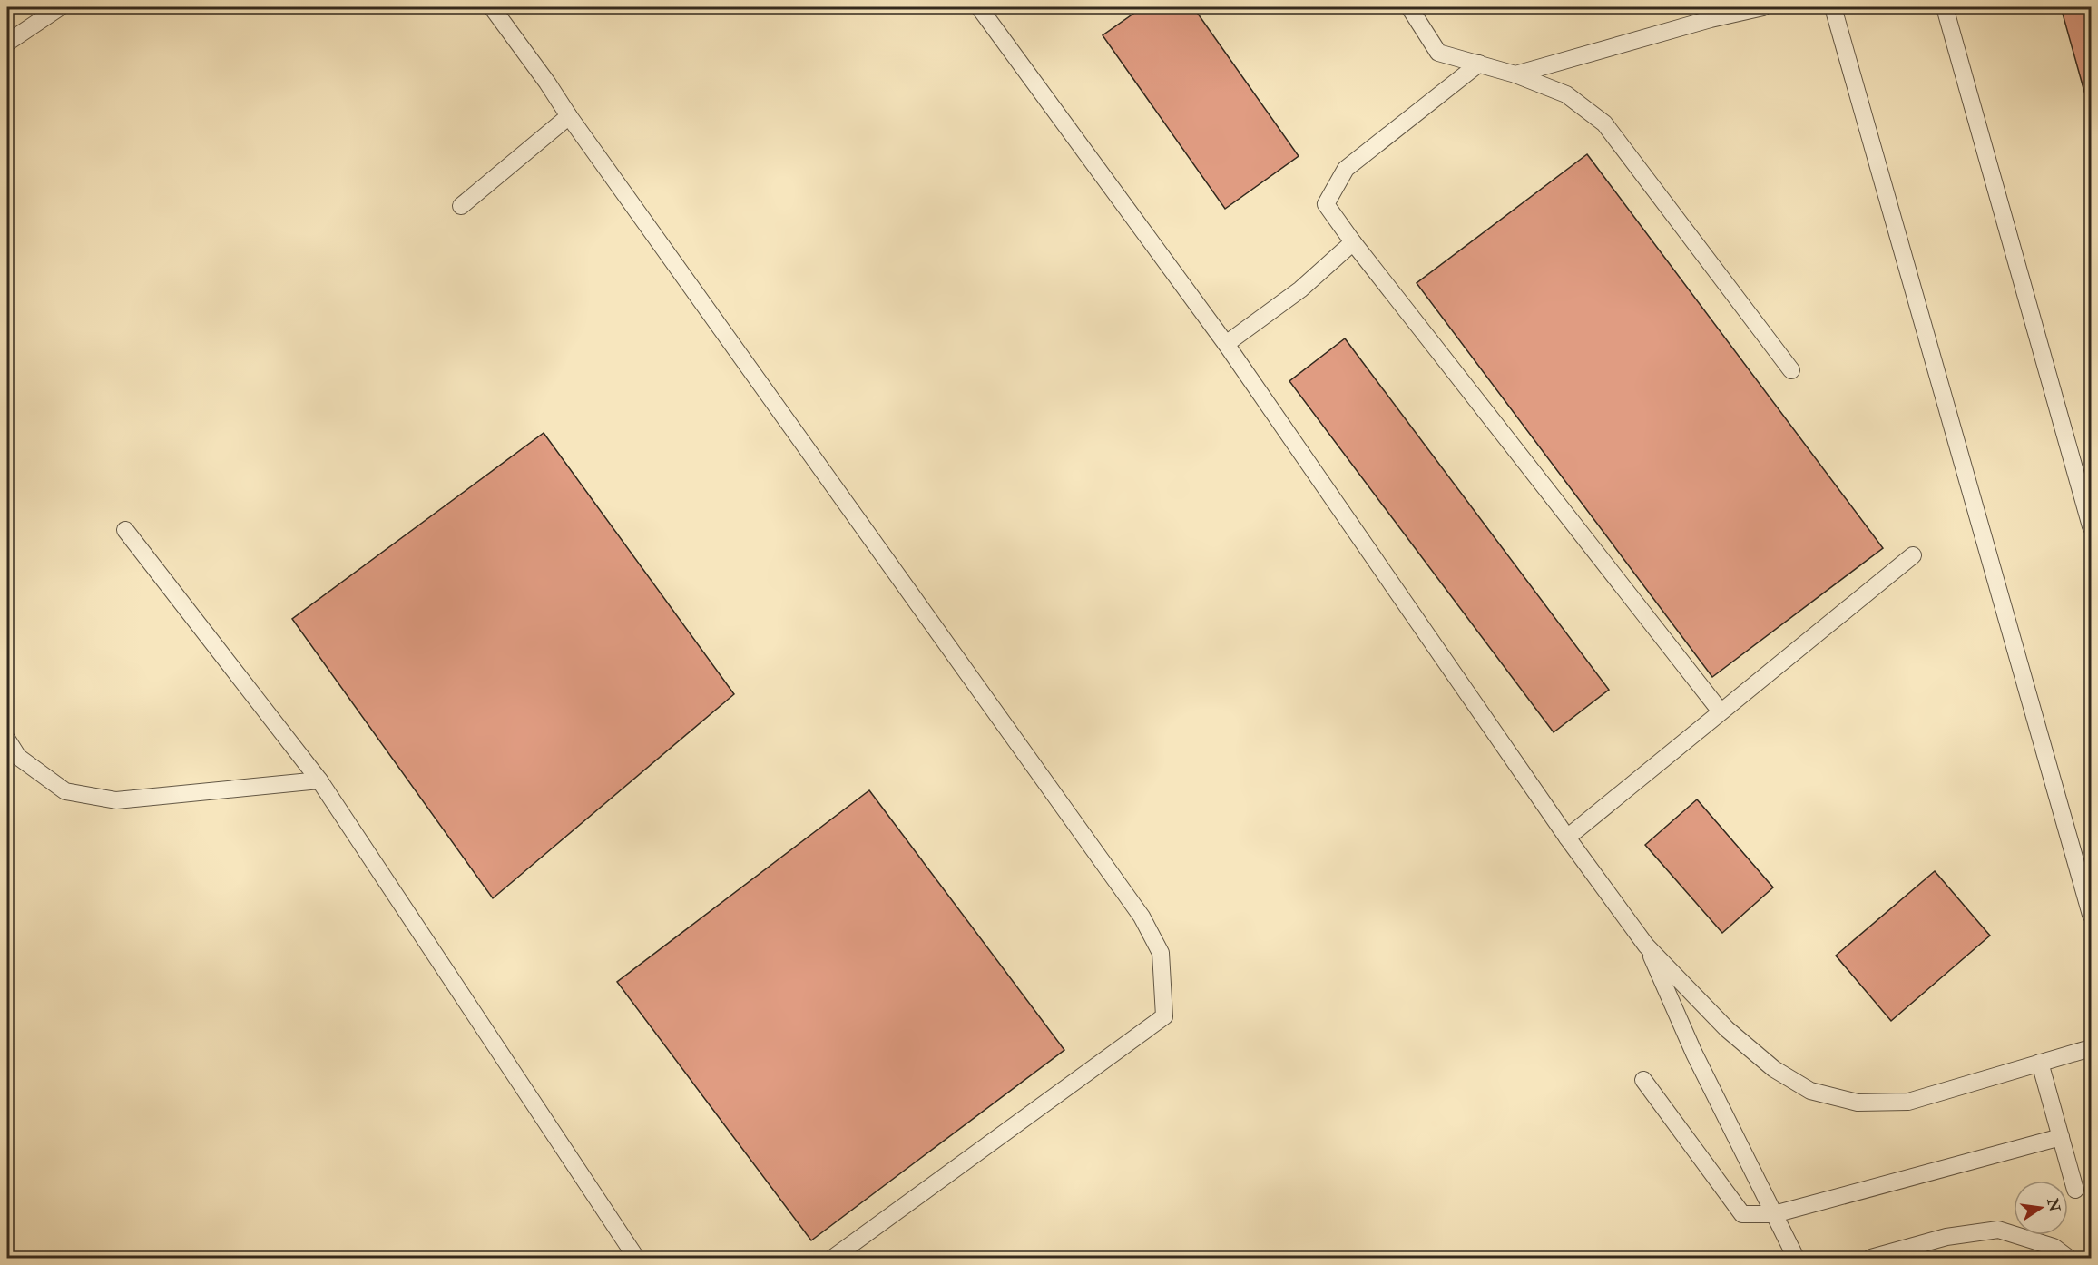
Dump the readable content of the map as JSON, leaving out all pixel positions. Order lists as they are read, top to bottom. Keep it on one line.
{"north":"right"}
